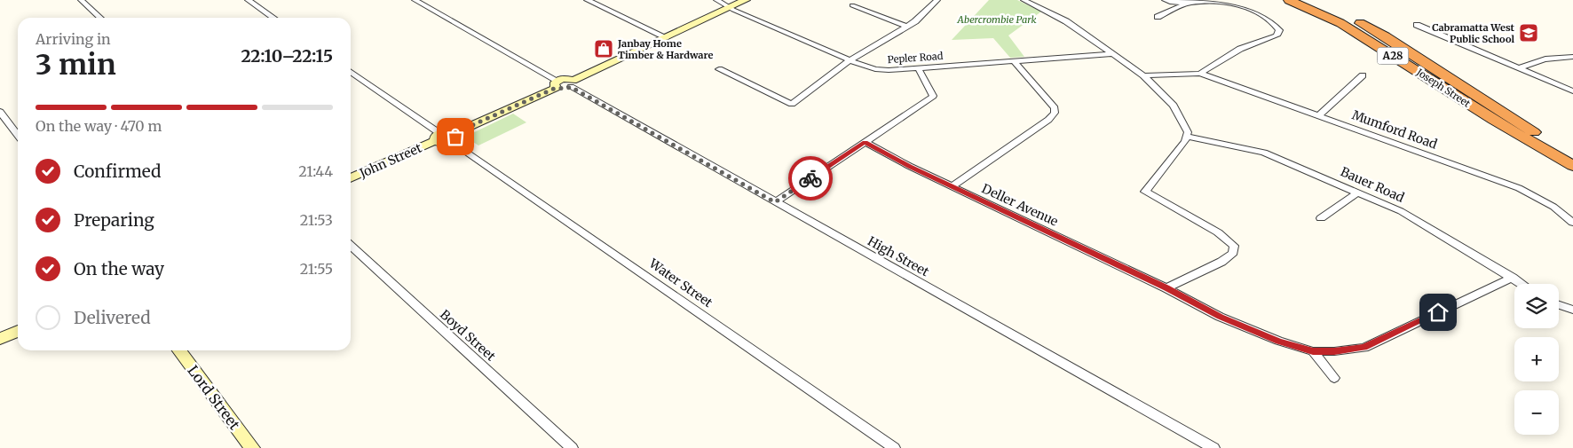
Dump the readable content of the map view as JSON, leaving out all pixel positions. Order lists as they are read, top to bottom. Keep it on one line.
{"streets":{"highway":["A28","Joseph Street"],"street":["Pepler Road","Mumford Road","John Street","Bauer Road","Deller Avenue","High Street","Water Street","Boyd Street","Lord Street"]},"crossings":[["Bauer Road","Deller Avenue"]],"parks":["Abercrombie Park"],"places":{"school or university":["Cabramatta West Public School"],"shop":["Janbay Home Timber & Hardware"]},"page":{"heading":["3 min","Arriving in","22:10–22:15"],"bar":"On the way · 470 m","list":[["Confirmed","21:44"],["Preparing","21:53"],["On the way","21:55"],"Delivered"],"map_buttons":["+","−"]}}
